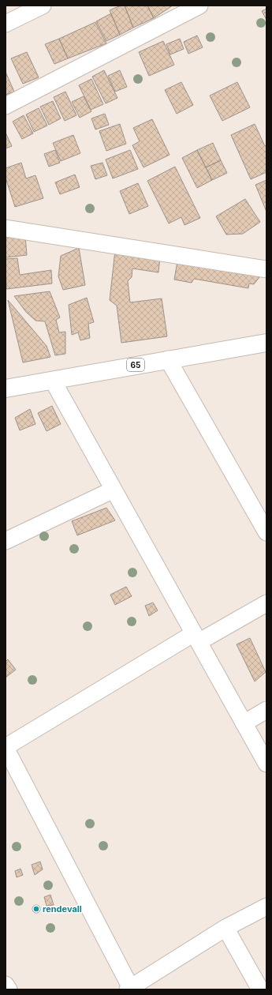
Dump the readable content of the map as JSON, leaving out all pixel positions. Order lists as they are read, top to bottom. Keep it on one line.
{"streets":{"main road":["65"]},"places":["rendevall"]}
